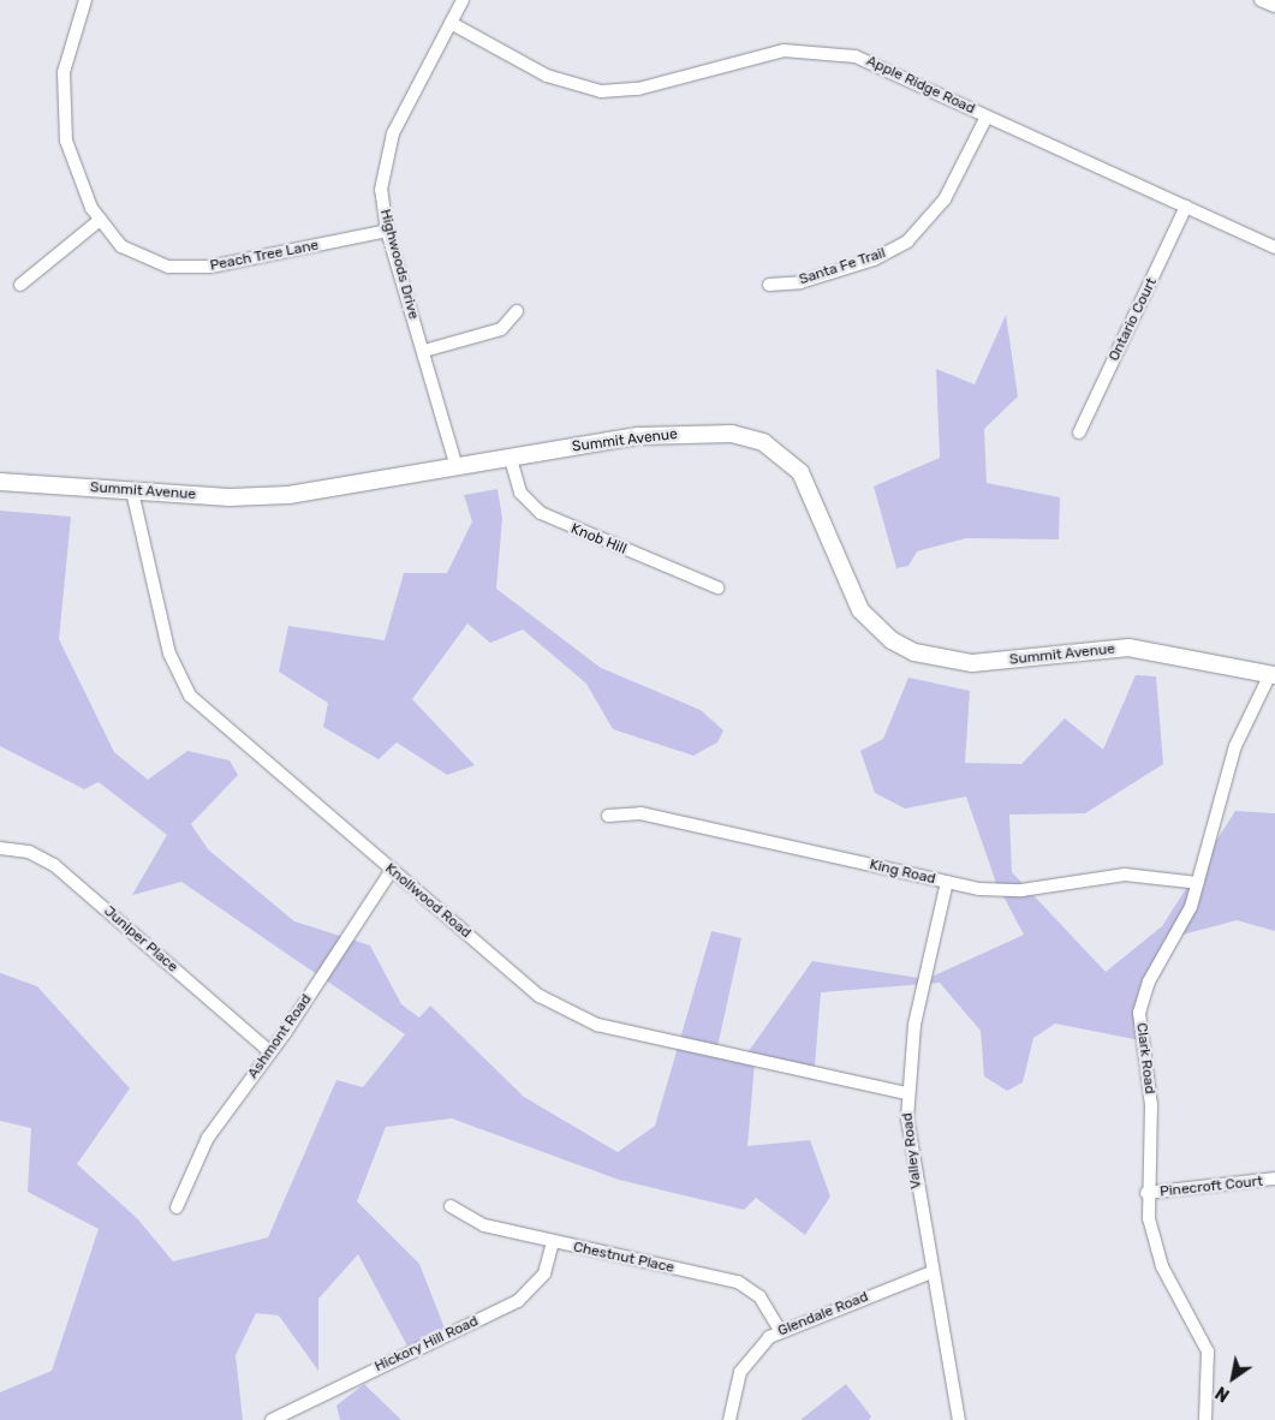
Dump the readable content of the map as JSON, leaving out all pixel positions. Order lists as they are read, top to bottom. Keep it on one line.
{"streets":{"street":["Apple Ridge Road","Peach Tree Lane","Highwoods Drive","Santa Fe Trail","Ontario Court","Summit Avenue","Knob Hill","King Road","Knollwood Road","Juniper Place","Ashmont Road","Clark Road","Valley Road","Pinecroft Court","Chestnut Place","Glendale Road","Hickory Hill Road"]},"crossings":[["Apple Ridge Road","Highwoods Drive"],["Apple Ridge Road","Santa Fe Trail"],["Apple Ridge Road","Ontario Court"],["Peach Tree Lane","Highwoods Drive"],["Highwoods Drive","Summit Avenue"],["Summit Avenue","Knob Hill"],["Summit Avenue","Knollwood Road"],["Summit Avenue","Clark Road"],["King Road","Clark Road"],["King Road","Valley Road"],["Knollwood Road","Ashmont Road"],["Knollwood Road","Valley Road"],["Juniper Place","Ashmont Road"],["Clark Road","Pinecroft Court"],["Valley Road","Glendale Road"],["Chestnut Place","Glendale Road"],["Chestnut Place","Hickory Hill Road"]],"north":"bottom left"}
